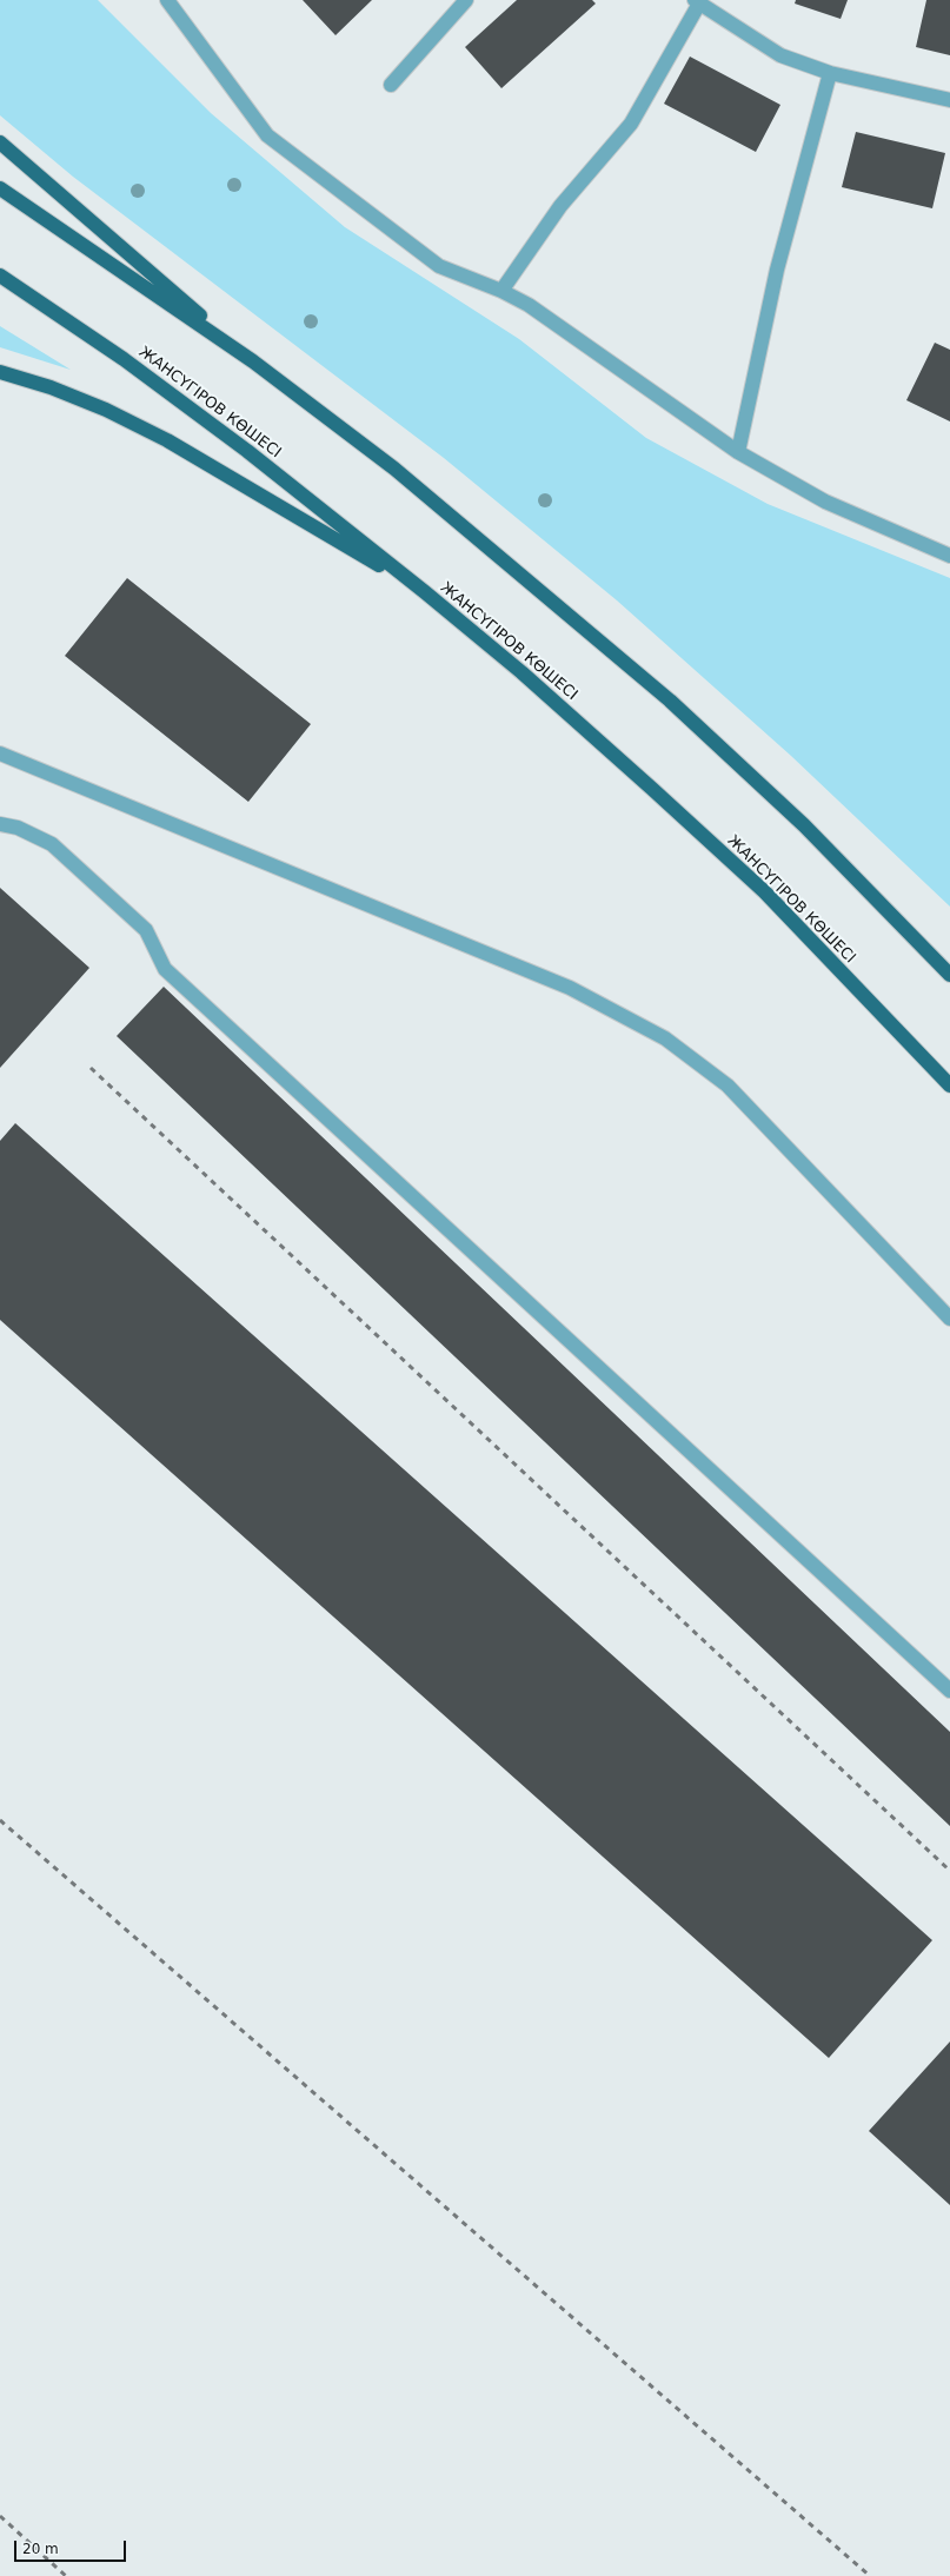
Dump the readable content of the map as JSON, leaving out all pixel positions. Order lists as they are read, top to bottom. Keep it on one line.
{"streets":{"main road":["ЖАНСҮГІРОВ КӨШЕСІ"]},"scale_bar":"20 m"}
